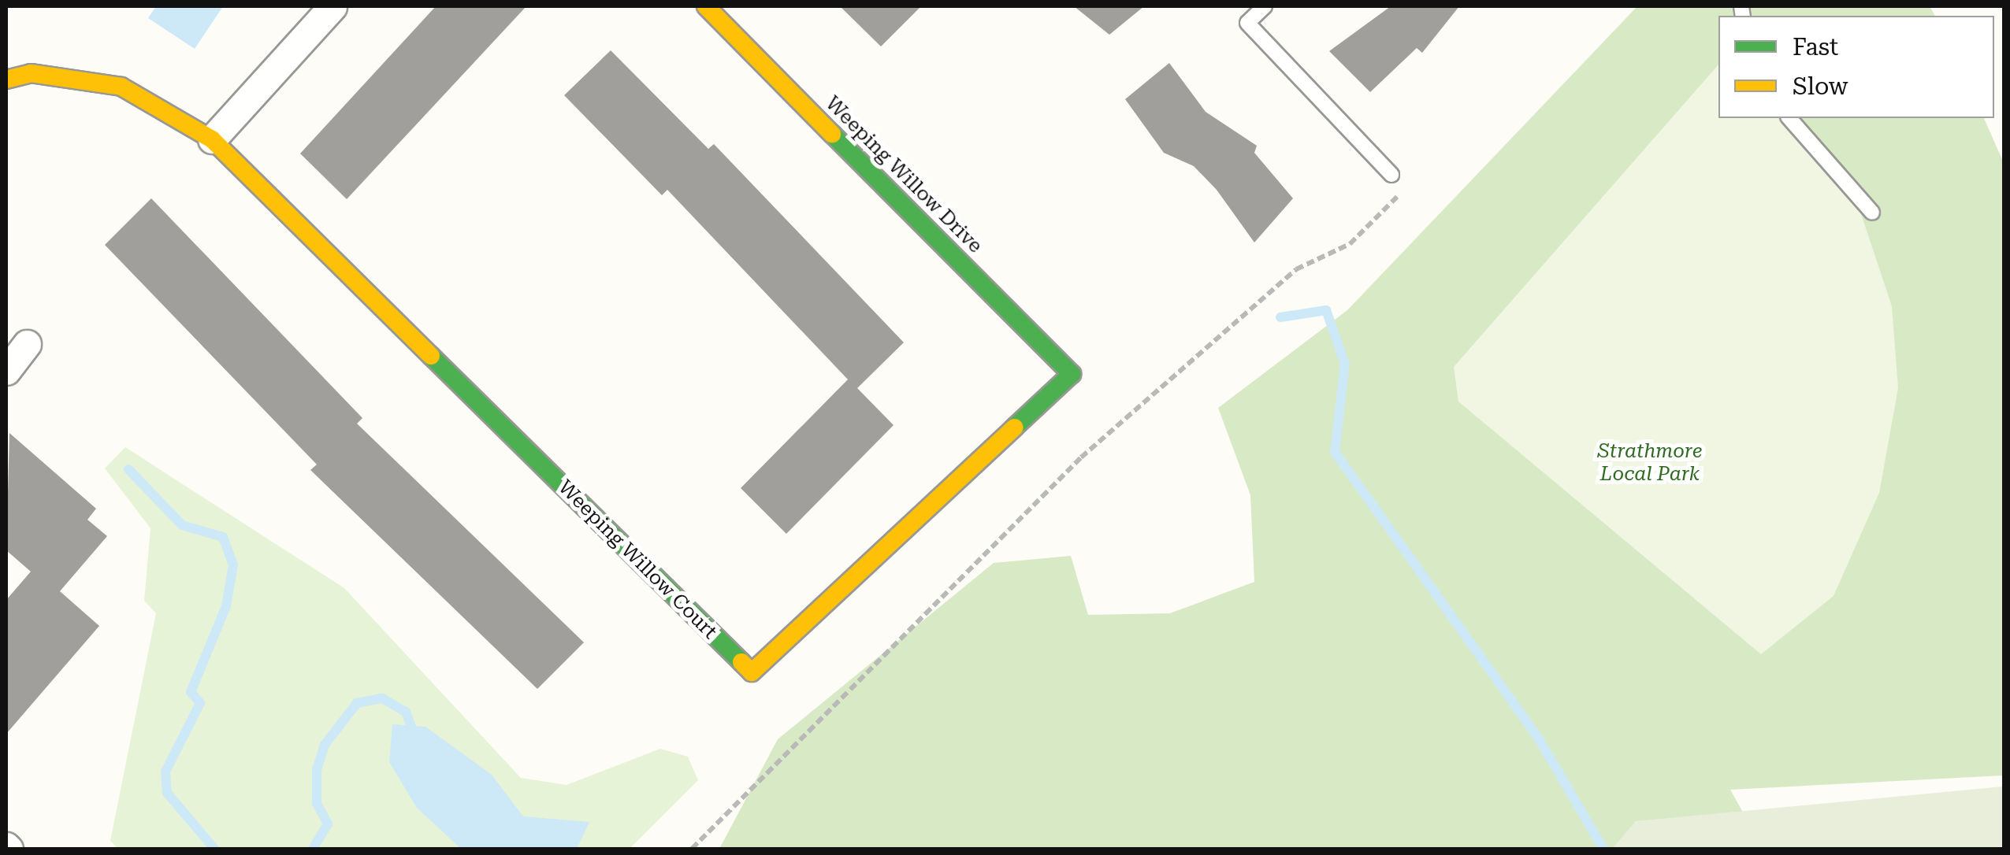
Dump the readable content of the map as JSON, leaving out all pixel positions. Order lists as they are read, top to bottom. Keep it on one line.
{"streets":{"street":["Weeping Willow Drive","Weeping Willow Court"]},"crossings":[["Weeping Willow Drive","Weeping Willow Court"]],"parks":["Strathmore Local Park"],"legend":["Fast","Slow"]}
